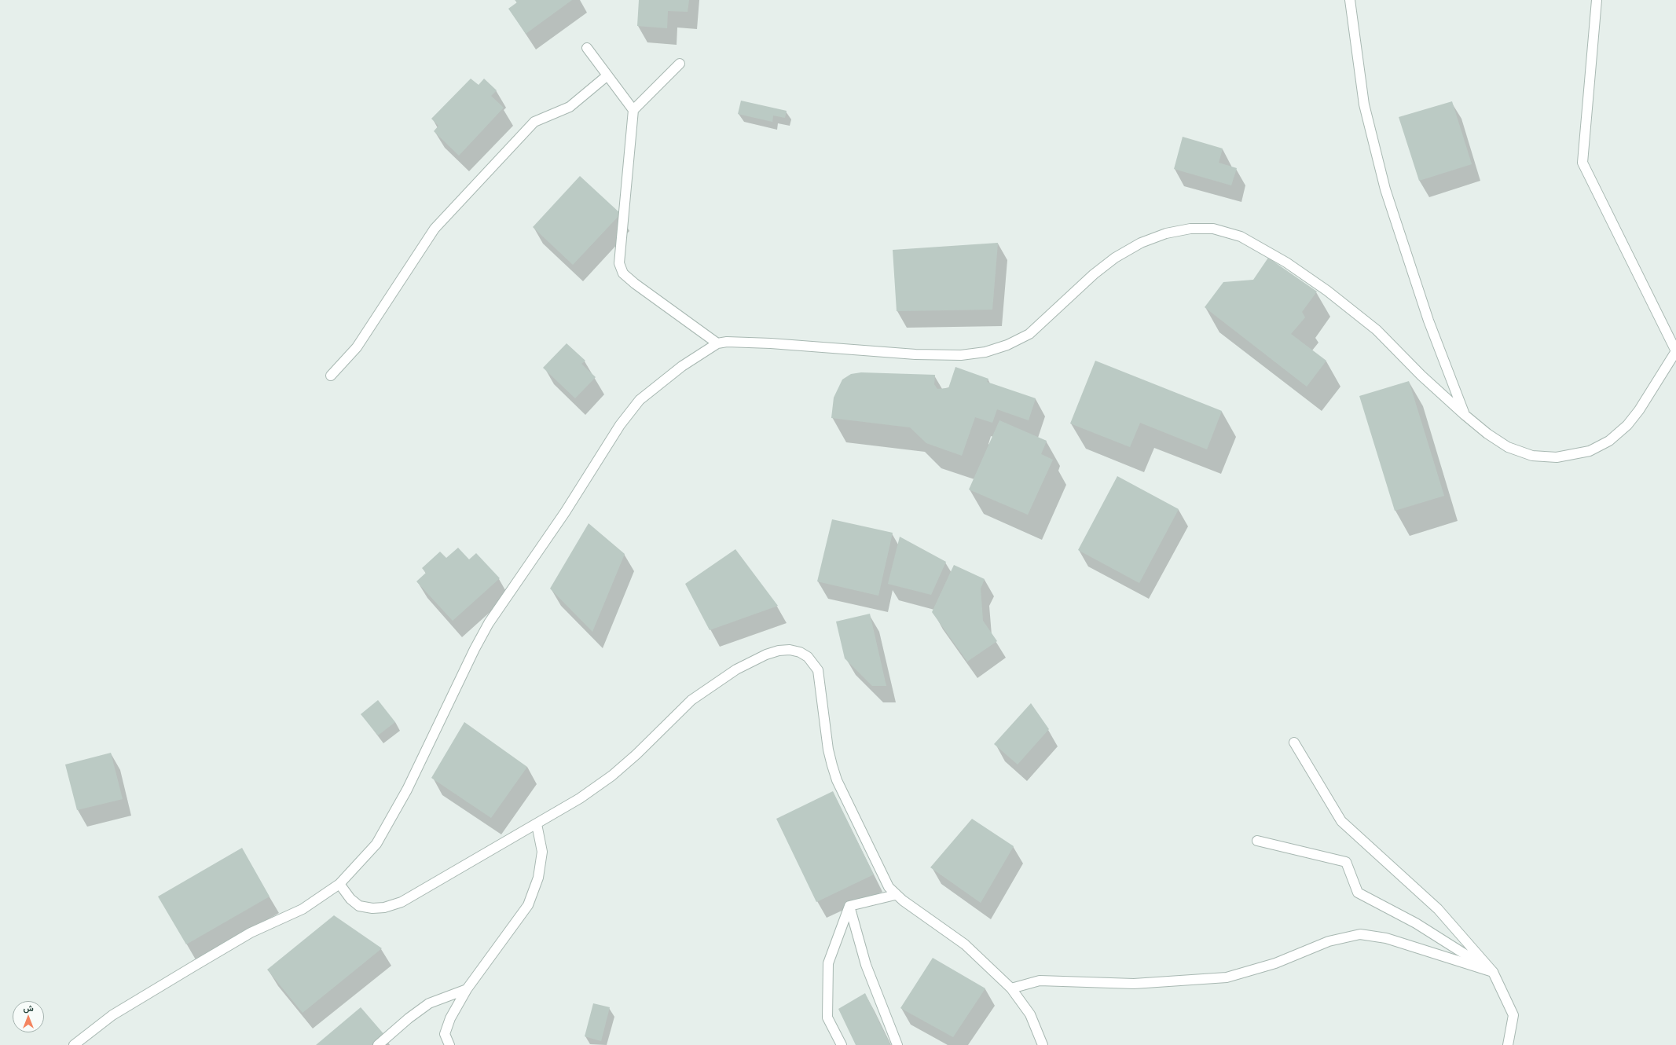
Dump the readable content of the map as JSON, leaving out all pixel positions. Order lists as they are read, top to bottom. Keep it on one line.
{"north":"top"}
